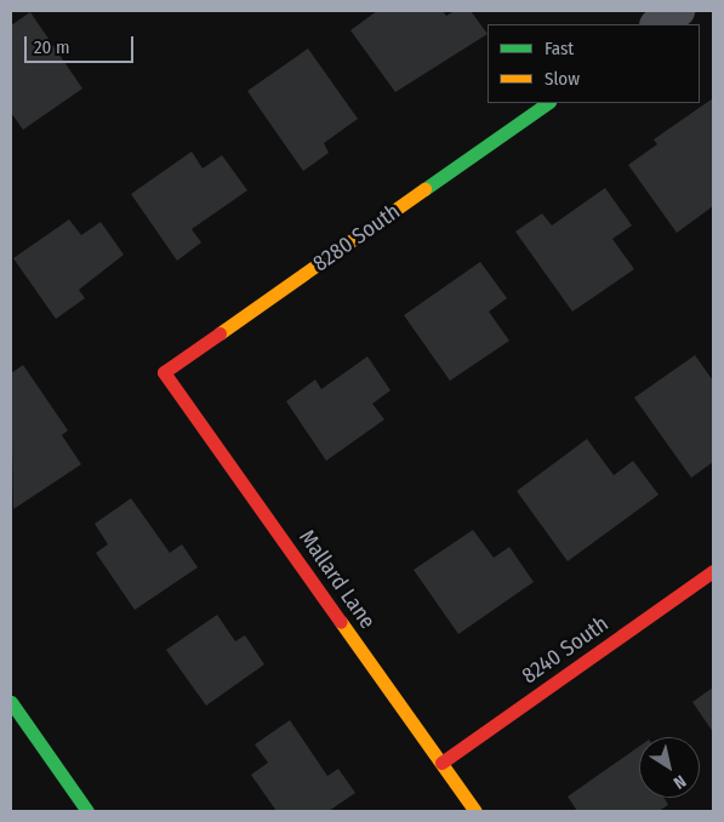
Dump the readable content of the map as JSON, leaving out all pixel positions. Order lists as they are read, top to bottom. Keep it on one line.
{"streets":{"main road":["8280 South","Mallard Lane","8240 South"]},"crossings":[["8280 South","Mallard Lane"],["Mallard Lane","8240 South"]],"legend":["Fast","Slow"],"scale_bar":"20 m","north":"bottom right"}
